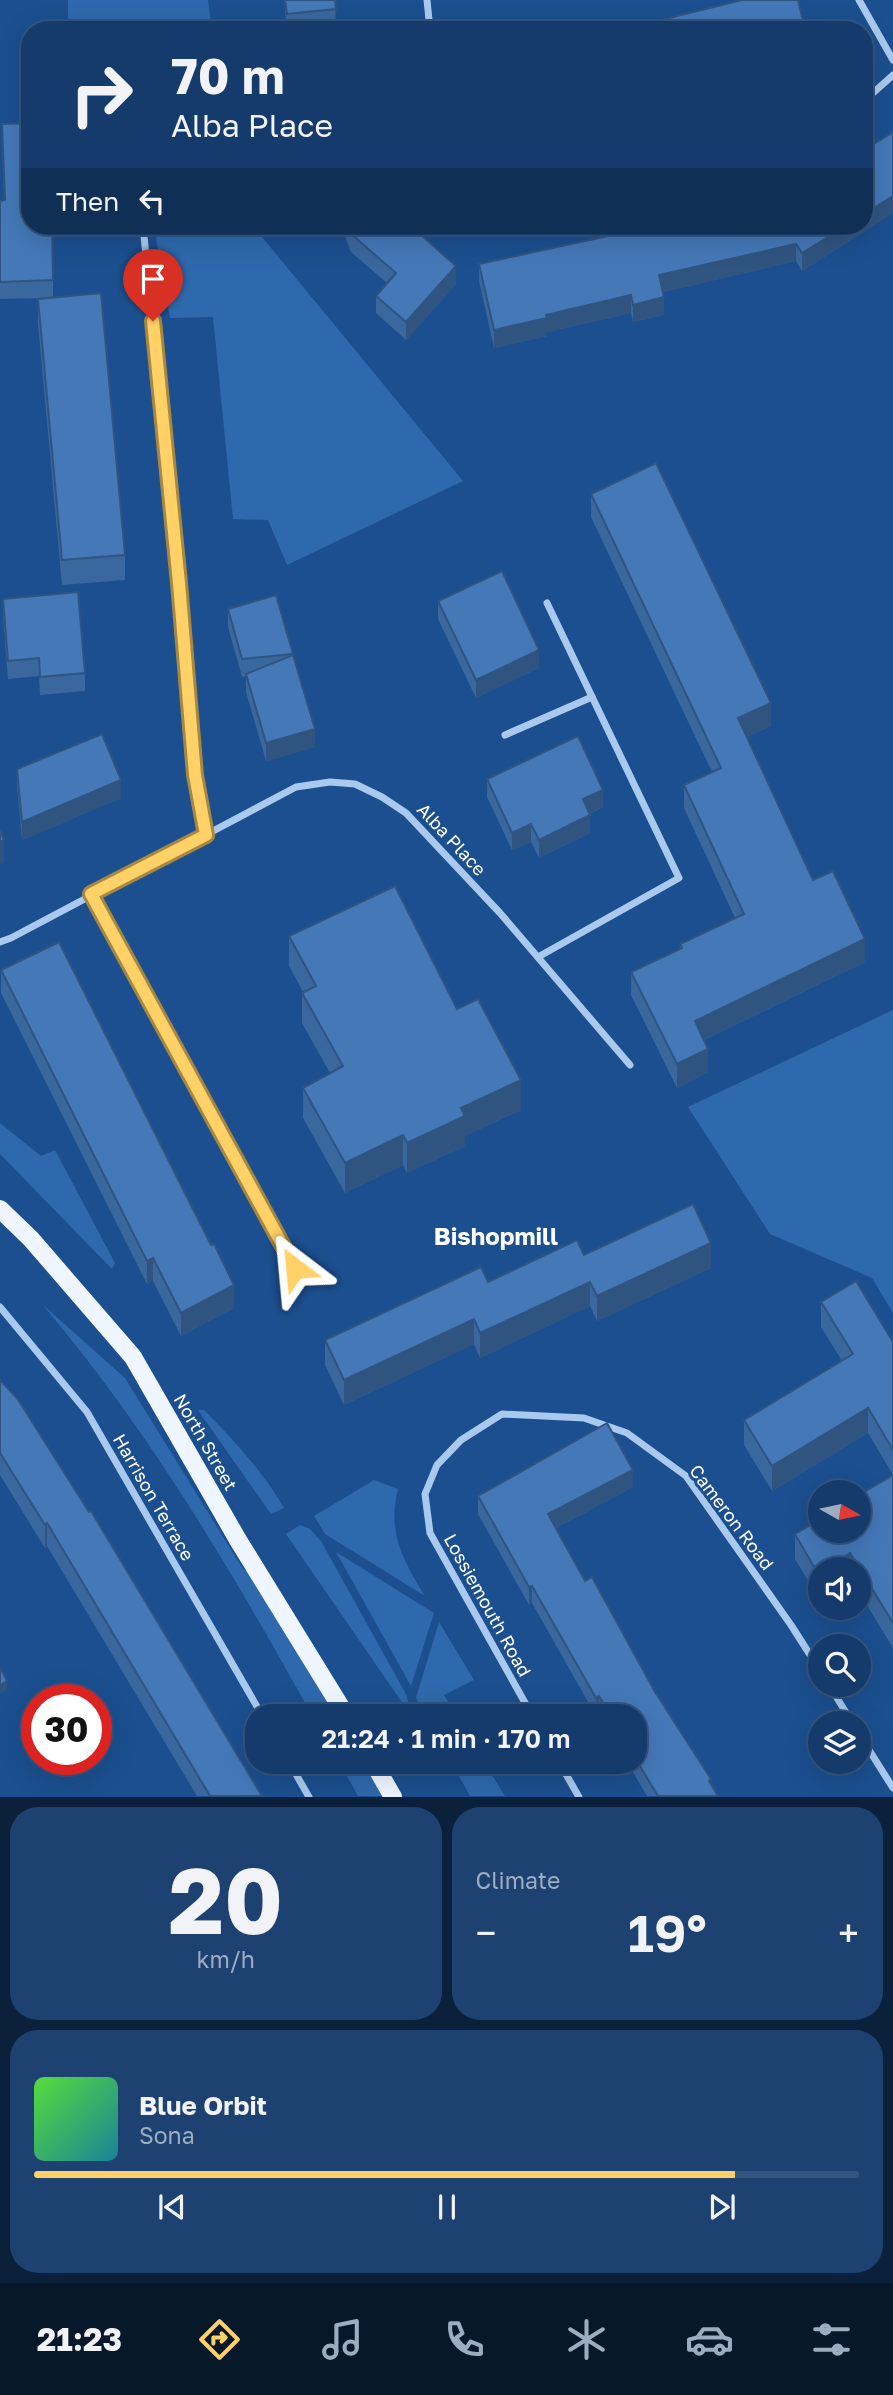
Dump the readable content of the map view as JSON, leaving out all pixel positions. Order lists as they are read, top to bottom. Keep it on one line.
{"streets":{"main road":["North Street"],"street":["Alba Place","Harrison Terrace","Cameron Road","Lossiemouth Road"]},"crossings":[["Cameron Road","Lossiemouth Road"]],"districts":["Bishopmill"],"north":"right","page":{"turn":["70 m","Alba Place"],"then":"Then","limit":"30","trip":"21:24 · 1 min · 170 m","tile":[["20","km/h"],"Climate"],"heat":["−","19°","+"],"song":["Blue Orbit","Sona"],"tabs":"21:23"}}
